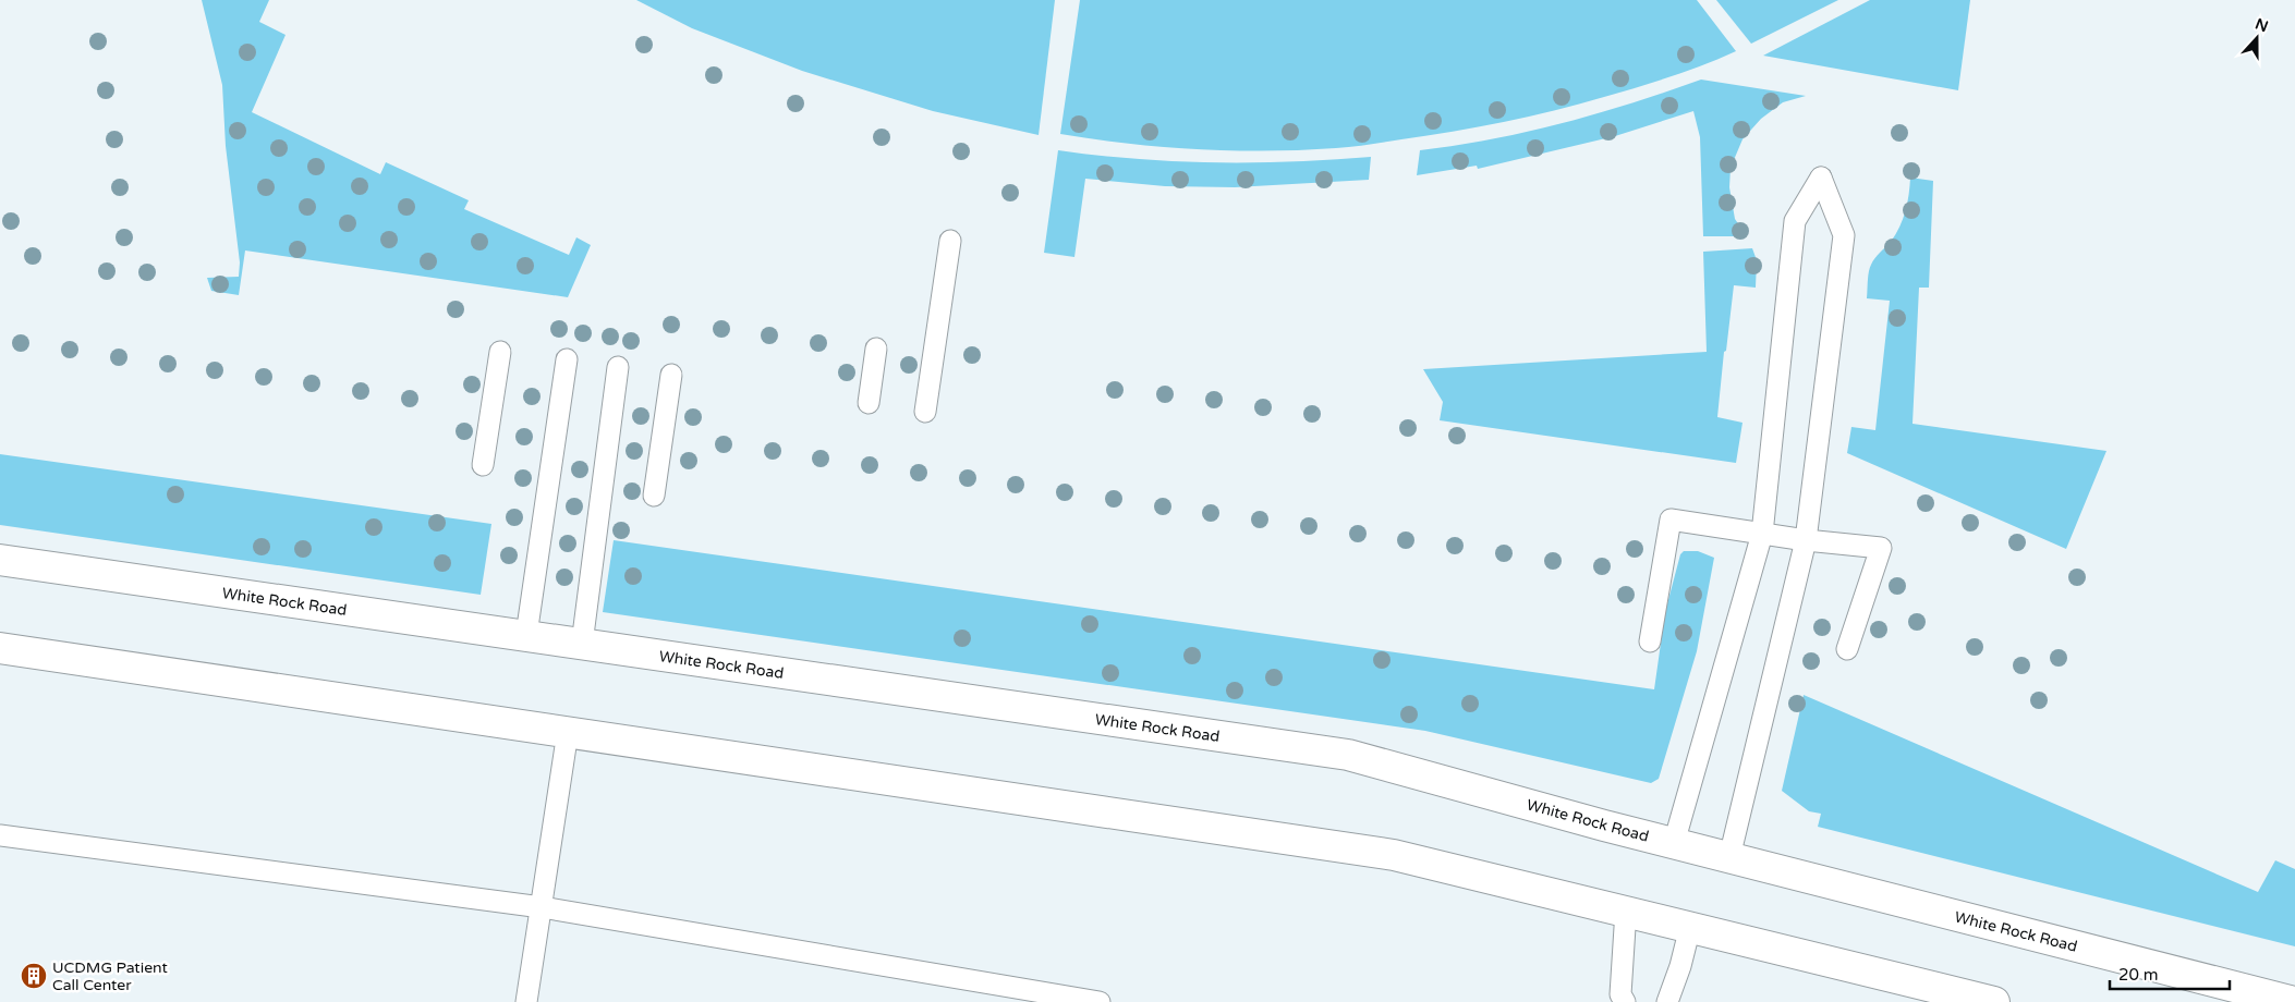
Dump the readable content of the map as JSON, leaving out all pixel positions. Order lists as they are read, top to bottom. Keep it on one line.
{"streets":{"main road":["White Rock Road"]},"places":{"building":["UCDMG Patient Call Center"]},"scale_bar":"20 m","north":"top"}
